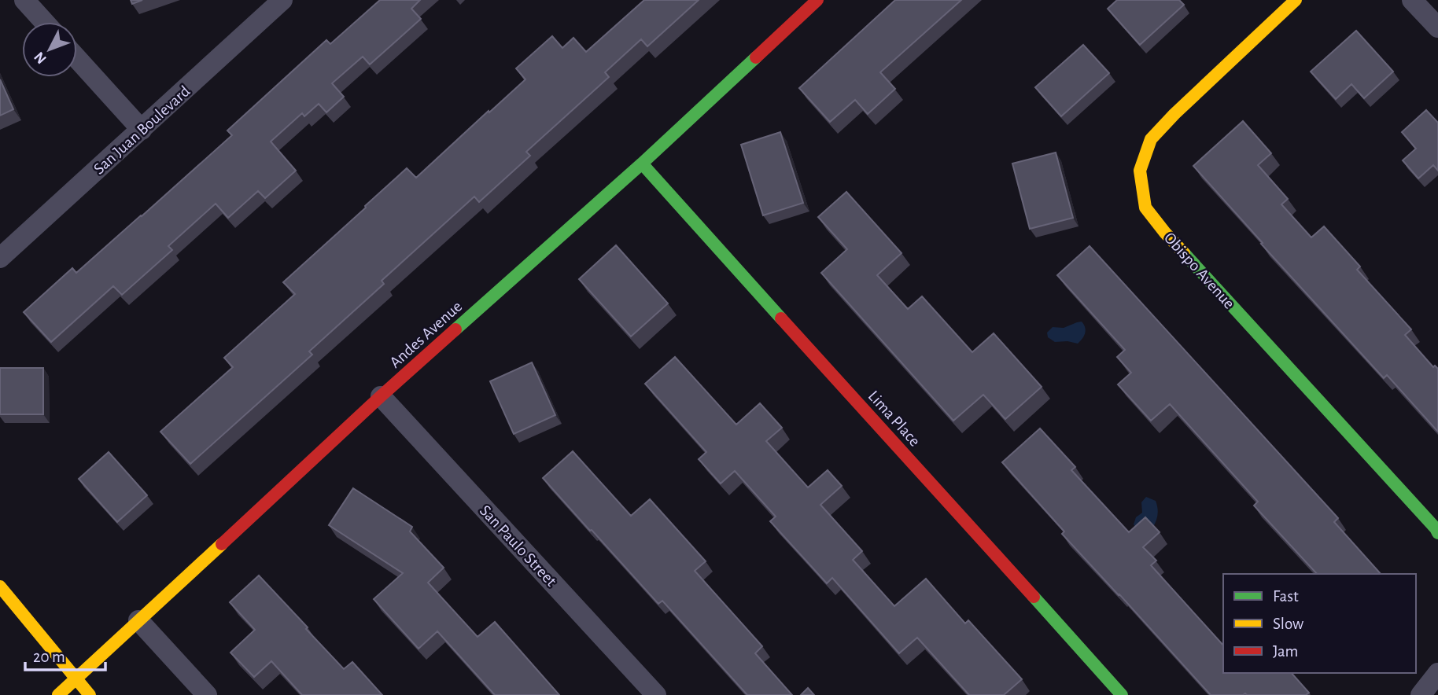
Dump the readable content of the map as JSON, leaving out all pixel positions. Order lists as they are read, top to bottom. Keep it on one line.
{"streets":{"street":["San Juan Boulevard","Obispo Avenue","Andes Avenue","Lima Place","San Paulo Street"]},"crossings":[["Andes Avenue","Lima Place"],["Andes Avenue","San Paulo Street"]],"legend":["Fast","Slow","Jam"],"scale_bar":"20 m","north":"bottom left"}
